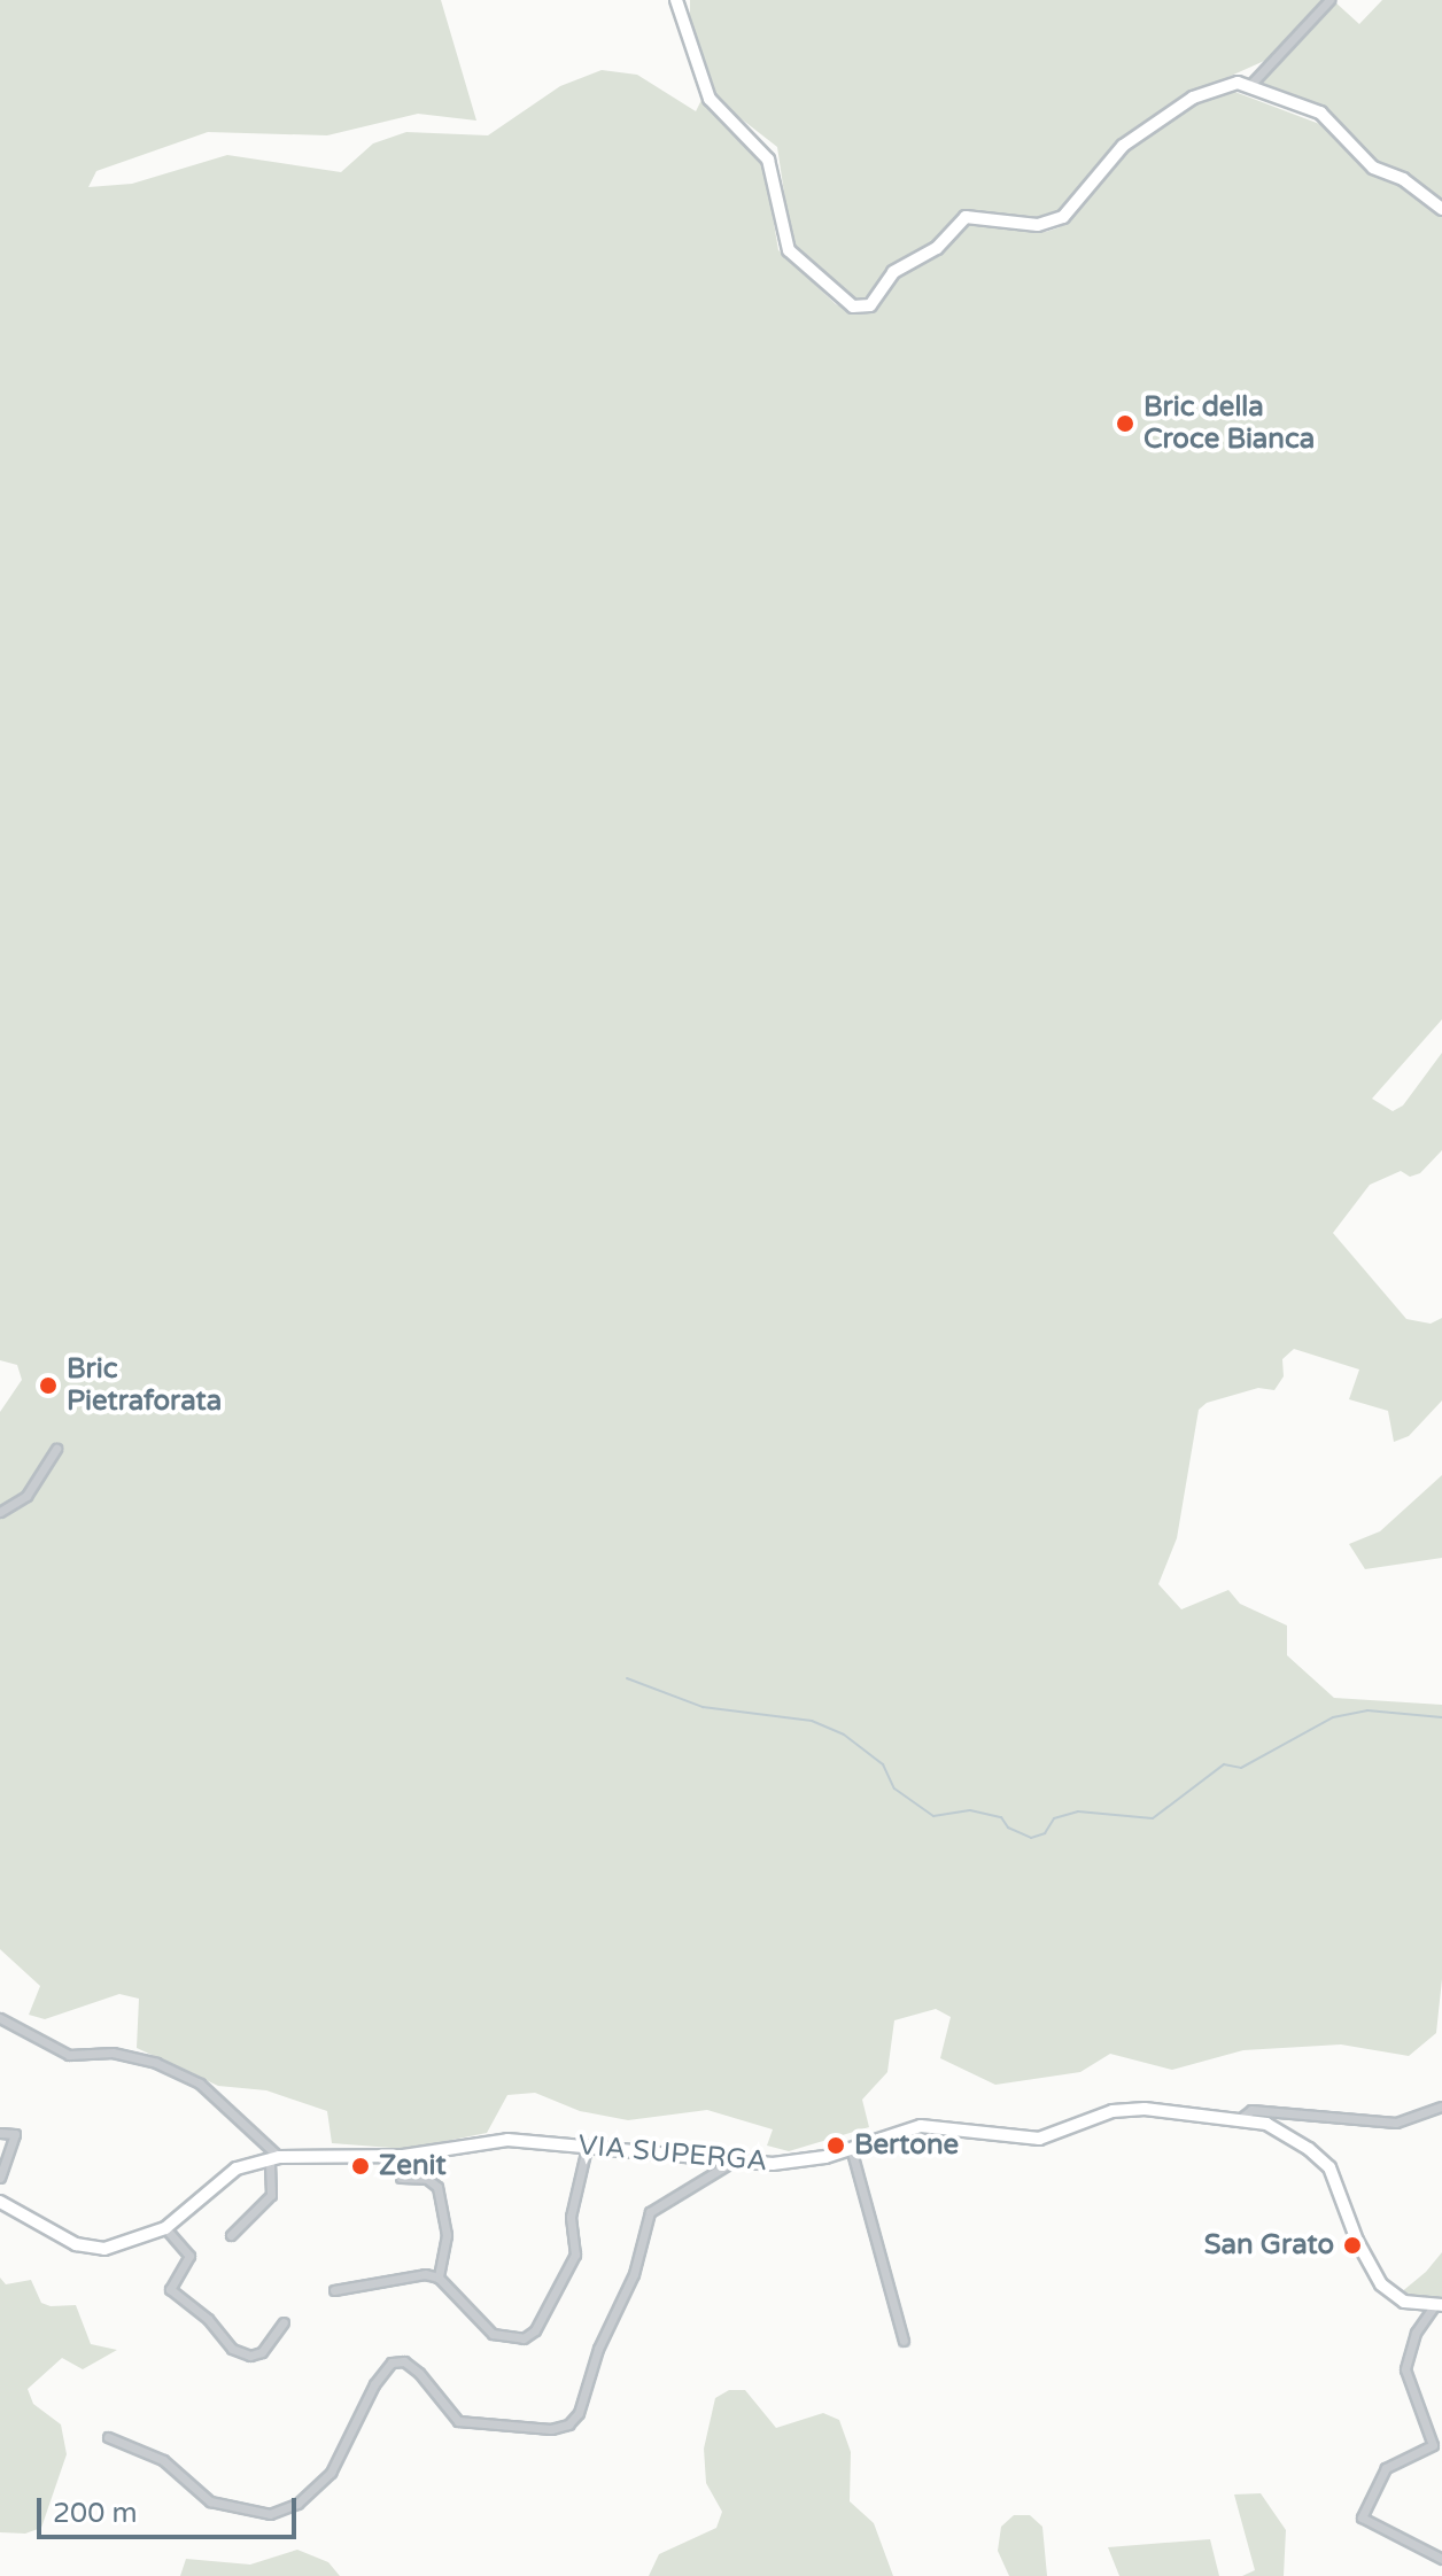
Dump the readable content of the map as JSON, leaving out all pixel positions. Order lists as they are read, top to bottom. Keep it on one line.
{"streets":{"street":["VIA SUPERGA"]},"places":["Bric della Croce Bianca","Bric Pietraforata","Bertone","Zenit","San Grato"],"scale_bar":"200 m"}
